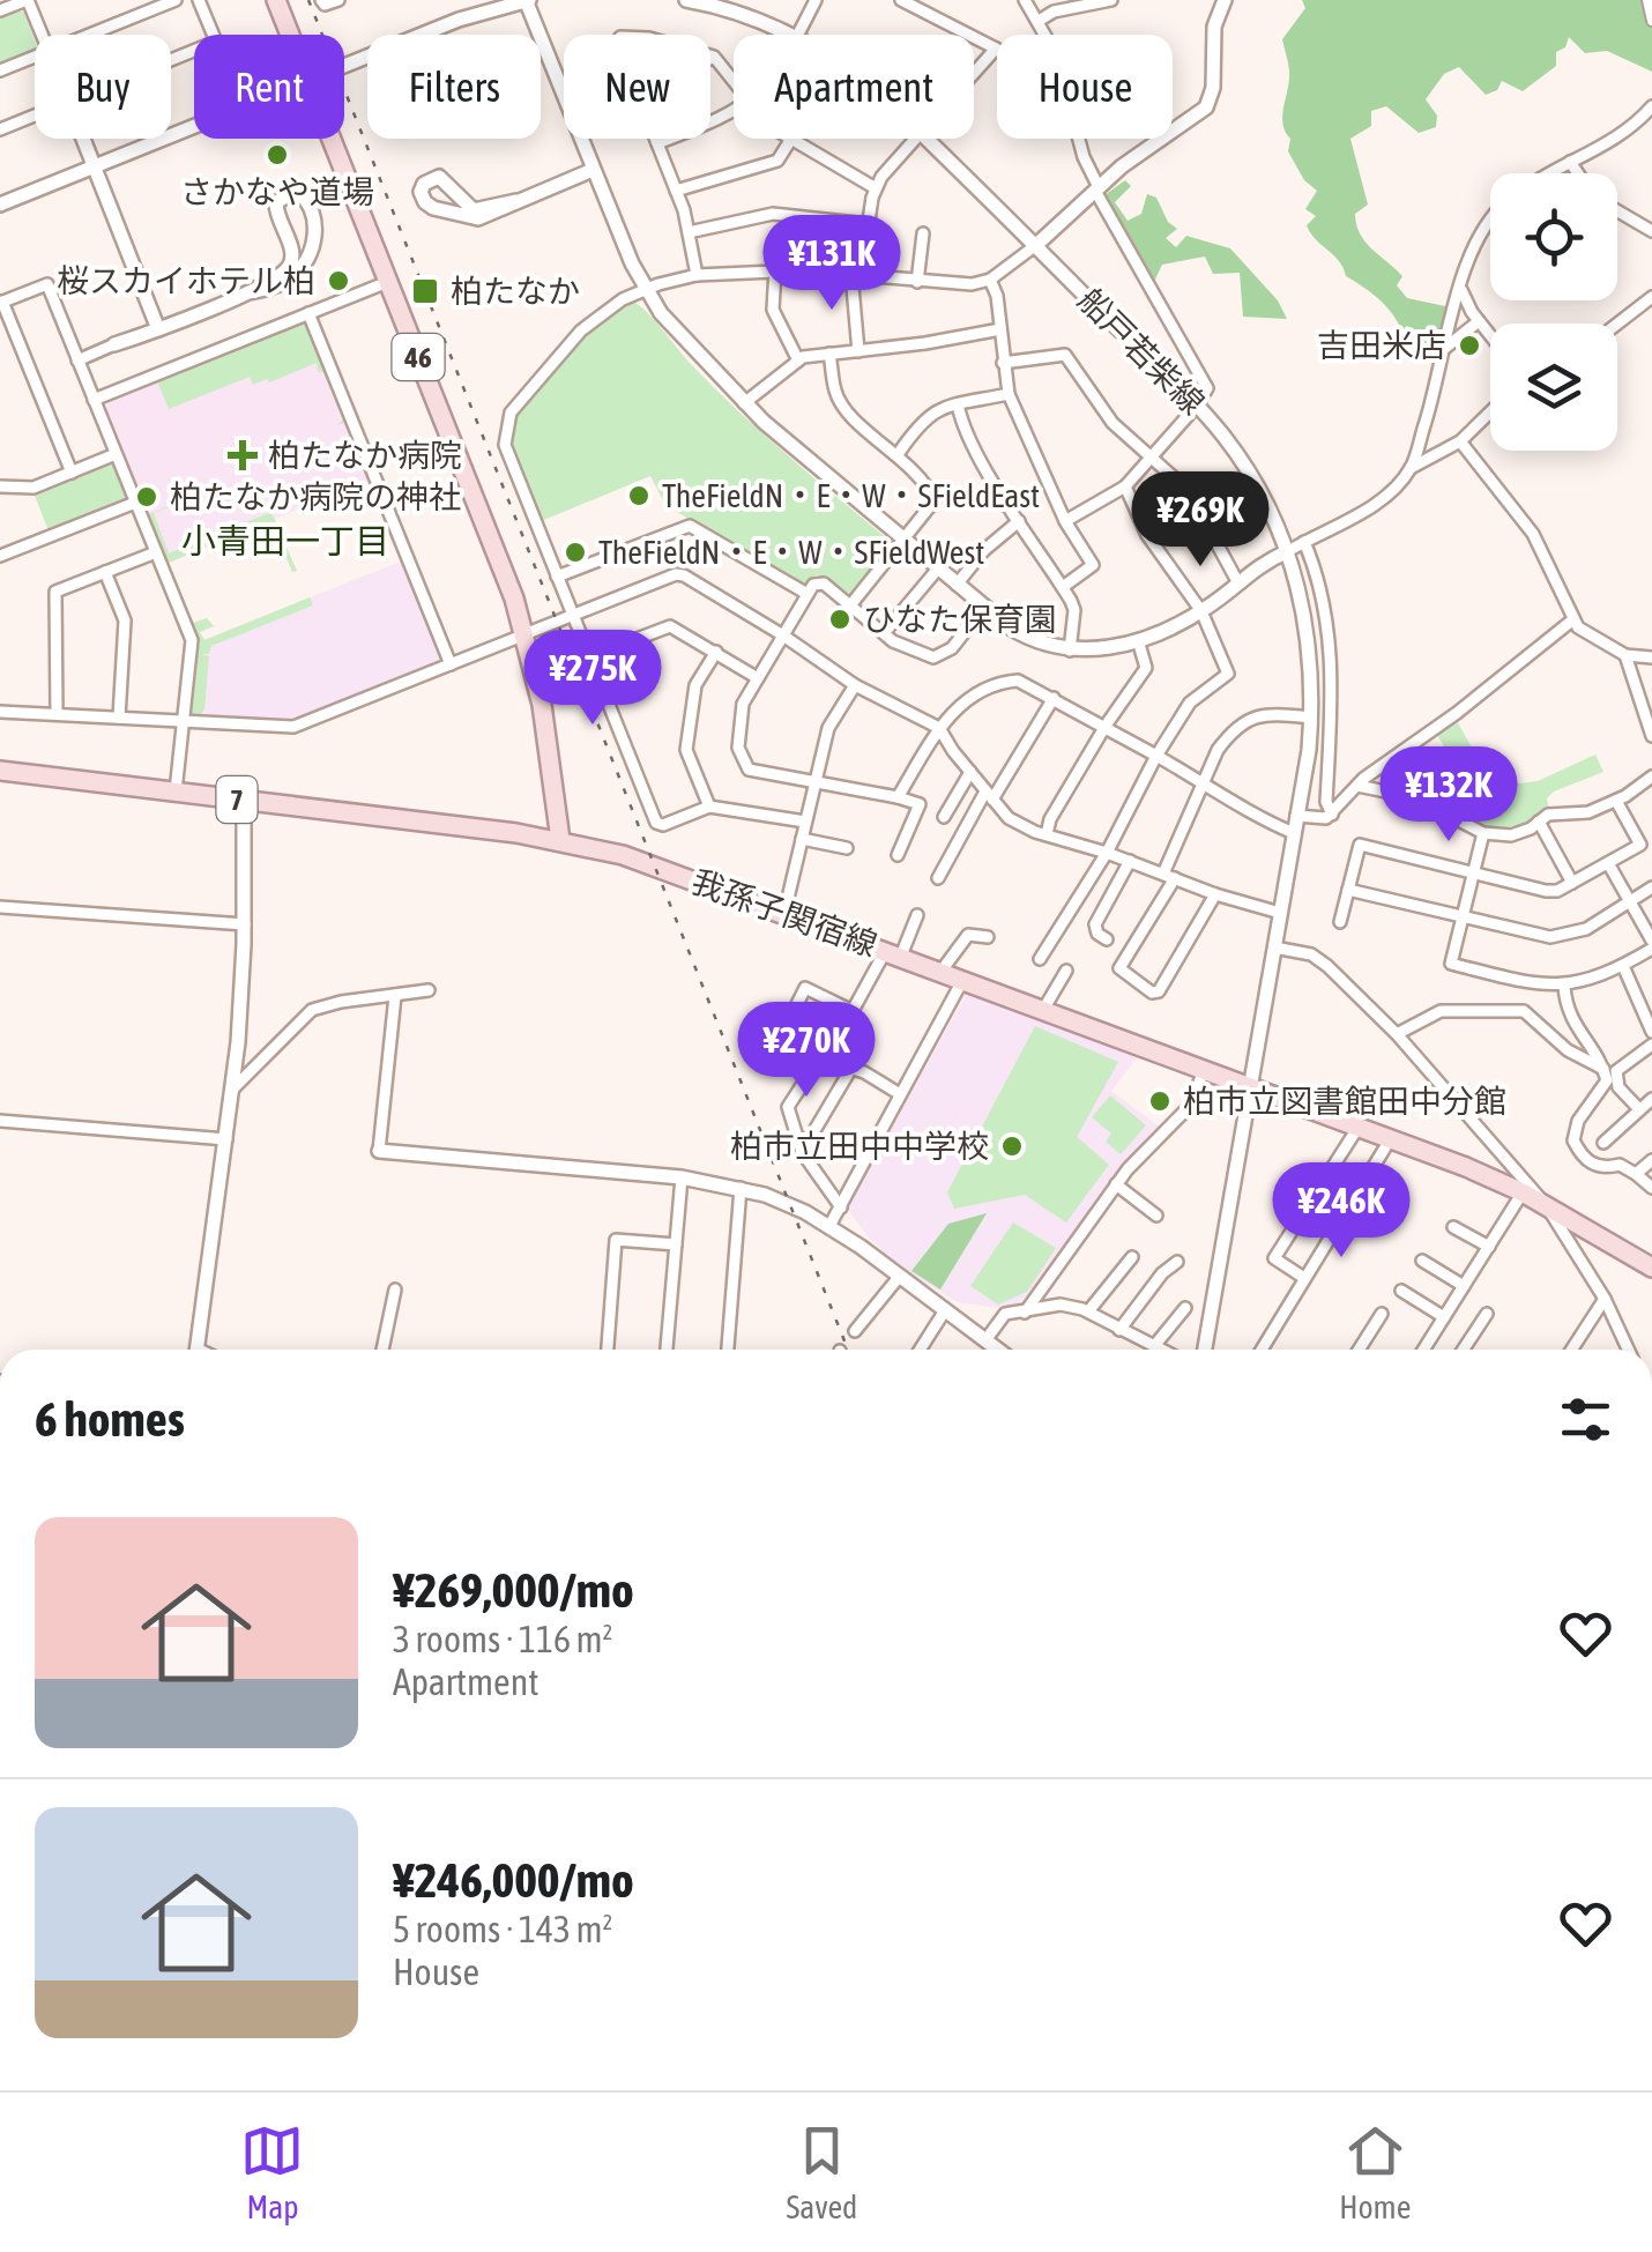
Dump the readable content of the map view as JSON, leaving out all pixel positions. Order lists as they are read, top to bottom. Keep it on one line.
{"streets":{"main road":["46","7","我孫子関宿線"],"street":["船戸若柴線"]},"crossings":[["船戸若柴線","我孫子関宿線"],["46","我孫子関宿線"]],"districts":["小青田一丁目"],"places":{"other":["さかなや道場","桜スカイホテル柏","吉田米店","TheFieldN・E・W・SFieldEast","柏たなか病院の神社","TheFieldN・E・W・SFieldWest","ひなた保育園","柏市立図書館田中分館","柏市立田中中学校"],"transit":["柏たなか"],"health":["柏たなか病院"]},"page":{"chip":["Buy","Rent","Filters","New","Apartment","House"],"price":["¥131K","¥269K","¥275K","¥132K","¥270K","¥246K"],"heading":"6 homes","list":[{"name":"¥269,000/mo","note":"3 rooms · 116 m² · Apartment"},{"name":"¥246,000/mo","note":"5 rooms · 143 m² · House"}],"tabs":["Map","Saved","Home"]}}
